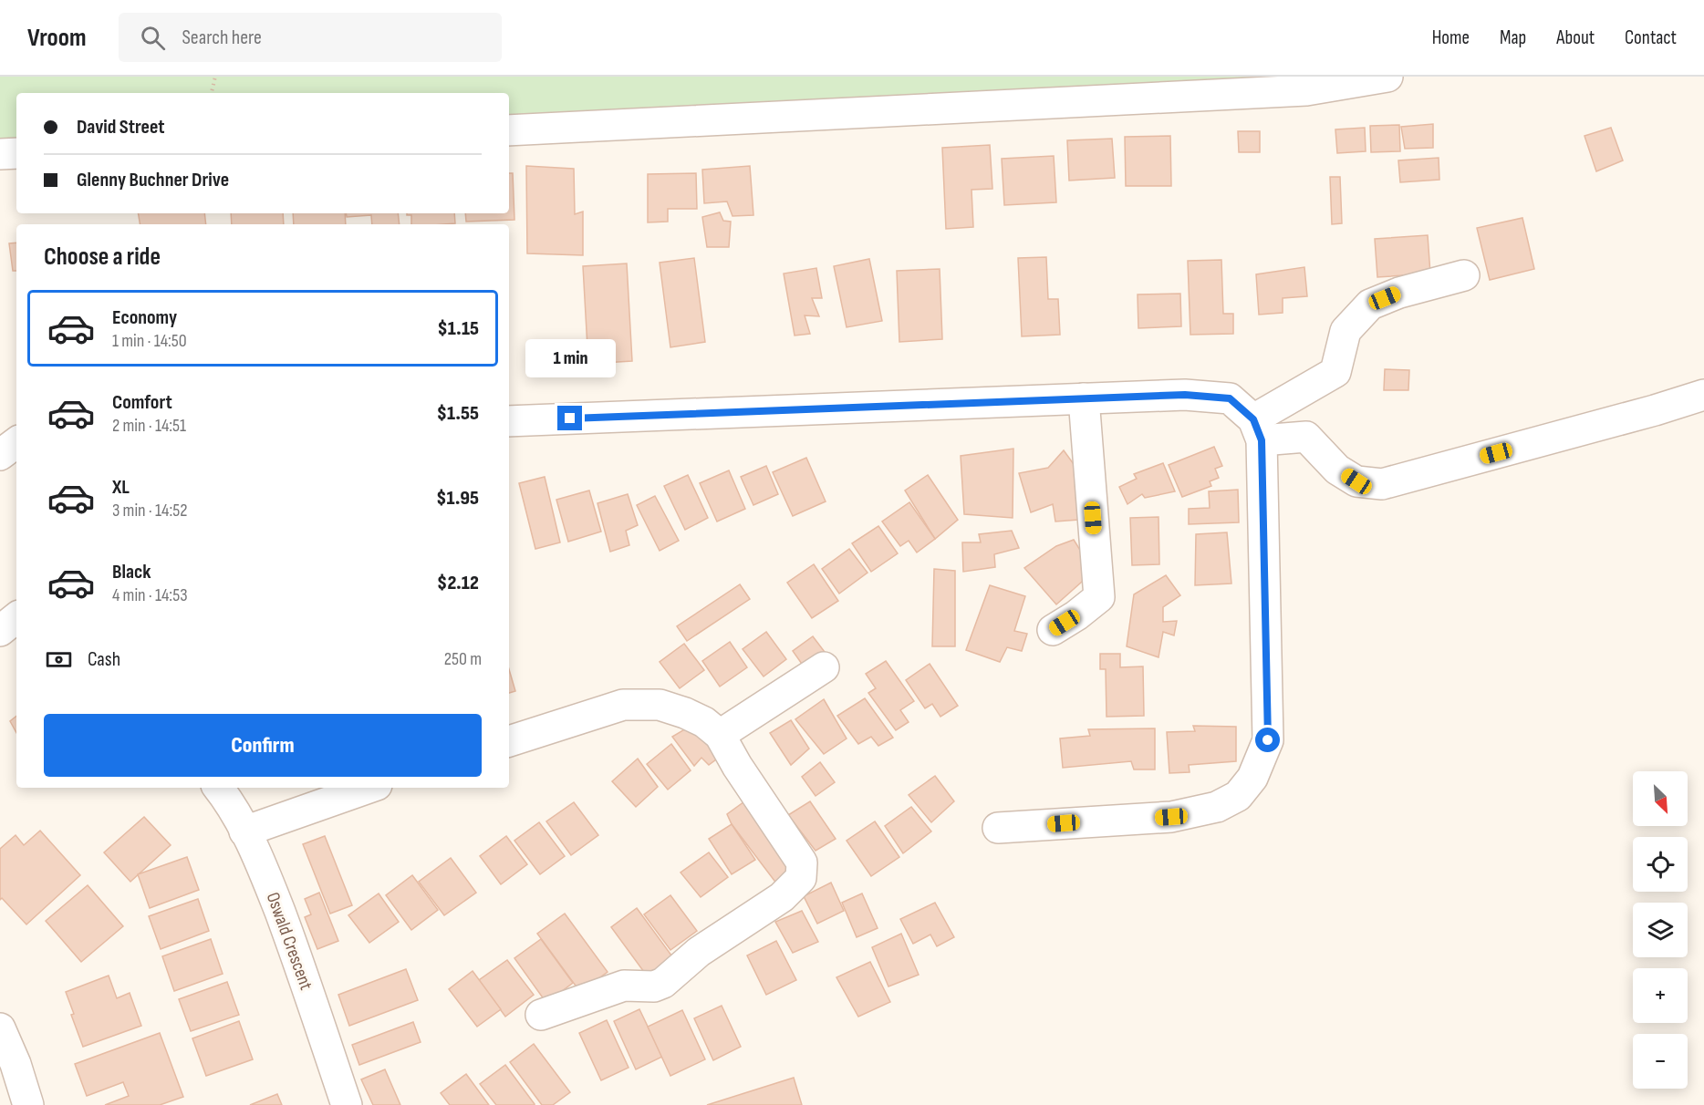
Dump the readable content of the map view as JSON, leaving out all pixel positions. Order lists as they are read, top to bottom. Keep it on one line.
{"streets":{"street":["Oswald Crescent"]},"north":"bottom right","page":{"header":"Vroom","search":"Search here","nav":["Home","Map","About","Contact"],"banner":["David Street","Glenny Buchner Drive"],"heading":"Choose a ride","list":[{"name":"Economy","note":"1 min · 14:50","value":"$1.15"},{"name":"Comfort","note":"2 min · 14:51","value":"$1.55"},{"name":"XL","note":"3 min · 14:52","value":"$1.95"},{"name":"Black","note":"4 min · 14:53","value":"$2.12"}],"bubble":"1 min","pay":["Cash","250 m"],"buttons":"Confirm","map_buttons":["+","−"]}}
